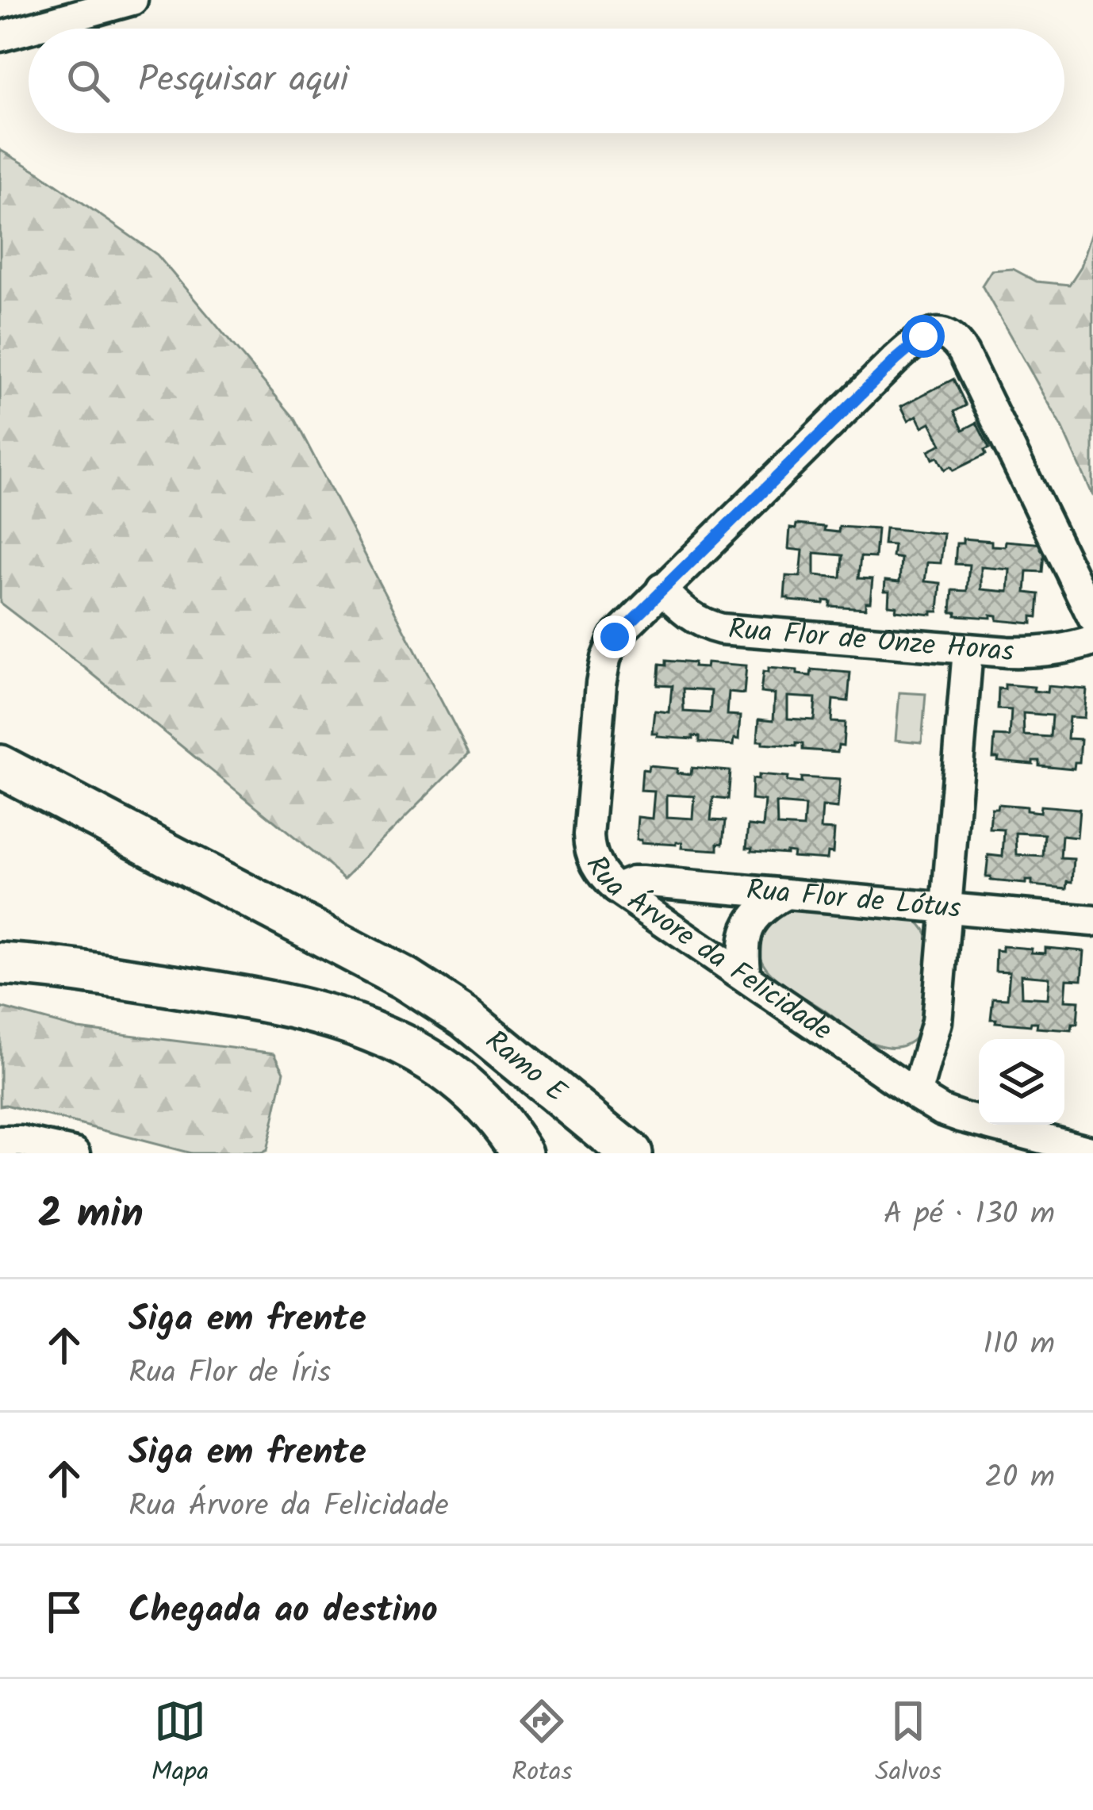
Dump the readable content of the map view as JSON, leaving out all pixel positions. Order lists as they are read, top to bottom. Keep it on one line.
{"streets":{"highway":["Ramo E"],"street":["Rua Flor de Onze Horas","Rua Flor de Lótus","Rua Árvore da Felicidade"]},"crossings":[["Rua Flor de Onze Horas","Rua Árvore da Felicidade"],["Rua Flor de Lótus","Rua Árvore da Felicidade"]],"page":{"search":"Pesquisar aqui","heading":["2 min","A pé · 130 m"],"list":[["Siga em frente","Rua Flor de Íris","110 m"],["Siga em frente","Rua Árvore da Felicidade","20 m"],"Chegada ao destino"],"nav":["Mapa","Rotas","Salvos"]}}
